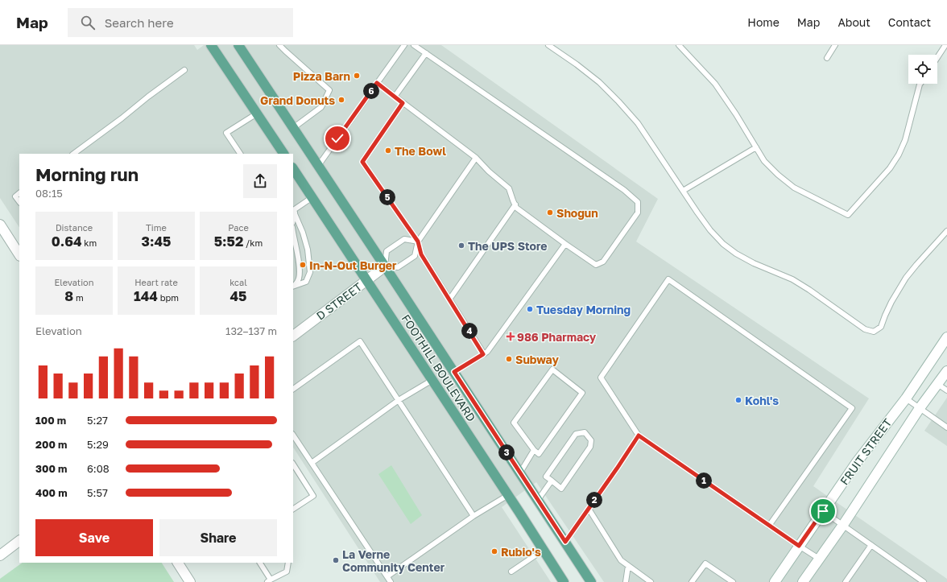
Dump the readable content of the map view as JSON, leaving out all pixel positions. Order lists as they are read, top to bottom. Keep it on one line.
{"streets":{"main road":["D STREET","FOOTHILL BOULEVARD","FRUIT STREET"]},"crossings":[["D STREET","FOOTHILL BOULEVARD"]],"places":{"other":["Pizza Barn","Grand Donuts","The Bowl","Shogun","The UPS Store","In-N-Out Burger","Tuesday Morning","Subway","Kohl's","Rubio's","La Verne Community Center"],"health":["986 Pharmacy"]},"page":{"header":"Map","search":"Search here","nav":["Home","Map","About","Contact"],"pins":["6","5","4","3","1","2"],"heading":["Morning run","08:15"],"stats":[["Distance","0.64 km"],["Time","3:45"],["Pace","5:52 /km"],["Elevation","8 m"],["Heart rate","144 bpm"],["kcal","45"]],"chart":["Elevation","132–137 m"],"list":[{"name":"100 m","note":"5:27"},{"name":"200 m","note":"5:29"},{"name":"300 m","note":"6:08"},{"name":"400 m","note":"5:57"}],"buttons":["Save","Share"]}}
